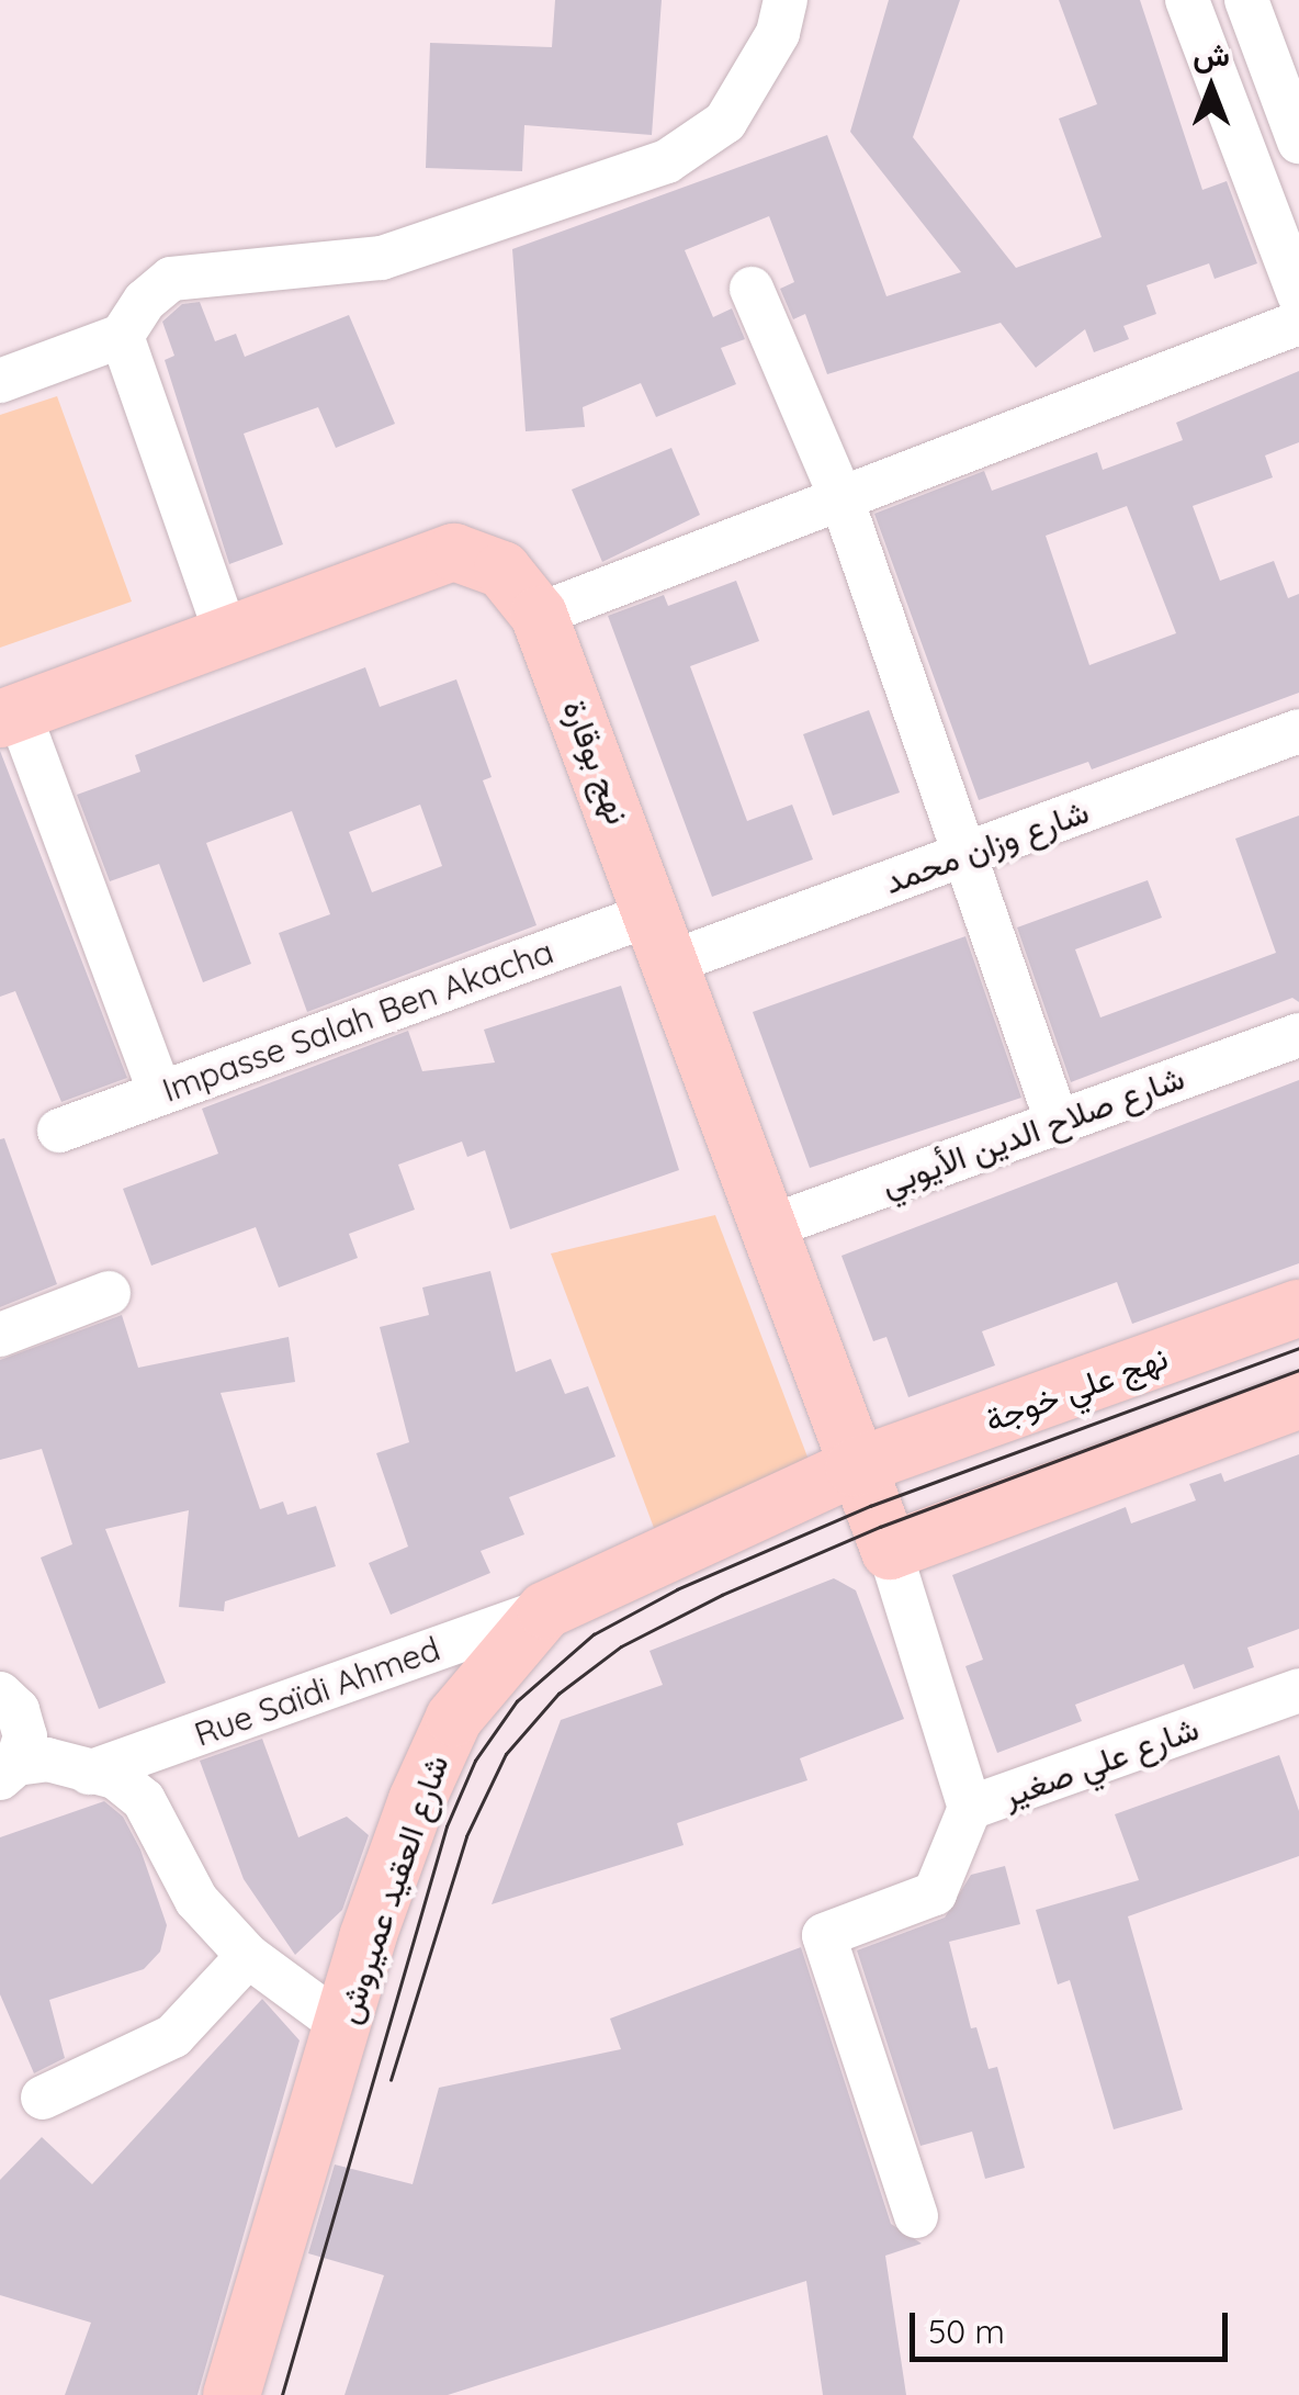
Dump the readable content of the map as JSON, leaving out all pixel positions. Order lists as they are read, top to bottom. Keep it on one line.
{"streets":{"main road":["نهج بوقارة","نهج علي خوجة","شارع العقيد عميروش"],"street":["شارع وزان محمد","Impasse Salah Ben Akacha","شارع صلاح الدين الأيوبي","Rue Saïdi Ahmed","شارع علي صغير"]},"crossings":[["نهج بوقارة","شارع وزان محمد"],["نهج بوقارة","Impasse Salah Ben Akacha"],["نهج بوقارة","شارع صلاح الدين الأيوبي"],["نهج بوقارة","نهج علي خوجة"],["نهج بوقارة","شارع علي صغير"],["نهج بوقارة","شارع العقيد عميروش"],["شارع وزان محمد","Impasse Salah Ben Akacha"],["نهج علي خوجة","شارع العقيد عميروش"],["Rue Saïdi Ahmed","شارع العقيد عميروش"]],"scale_bar":"50 m","north":"top"}
